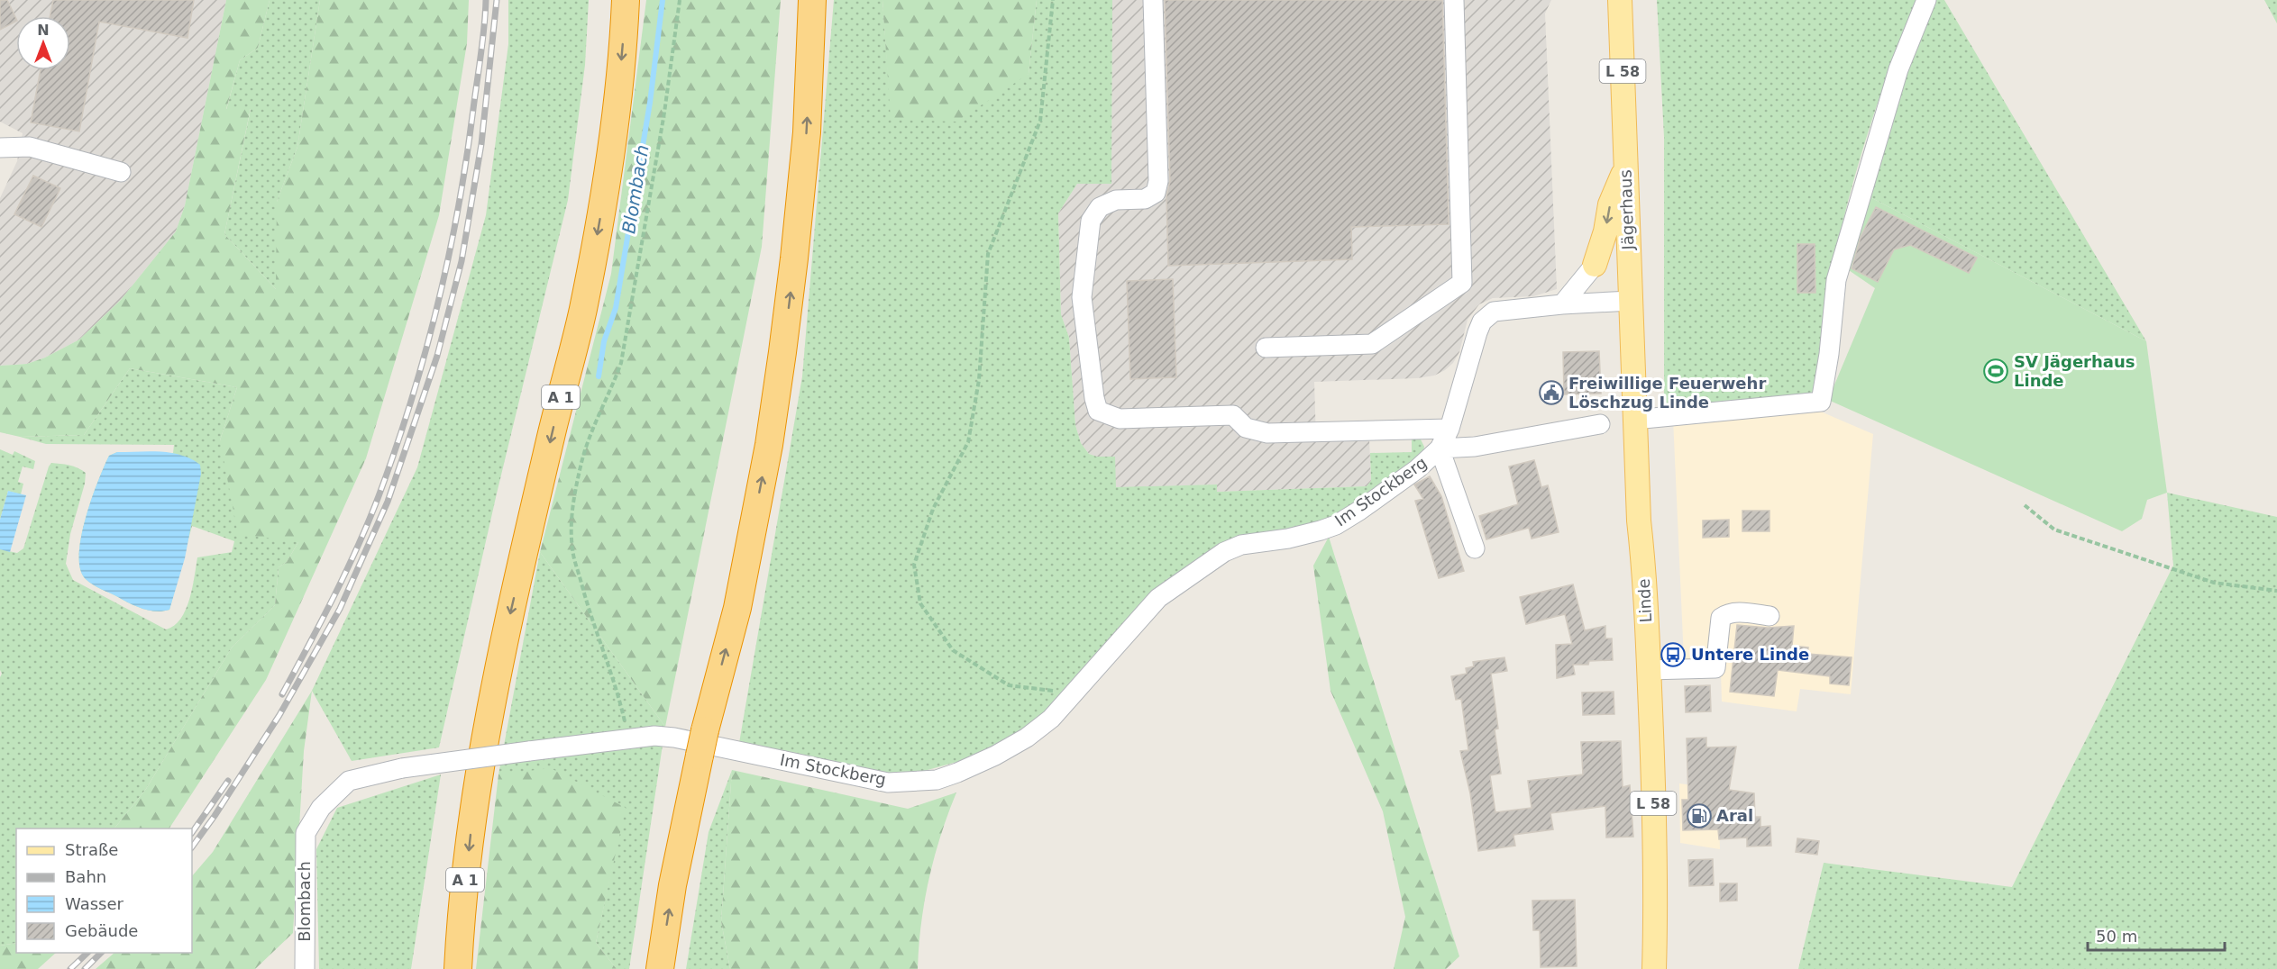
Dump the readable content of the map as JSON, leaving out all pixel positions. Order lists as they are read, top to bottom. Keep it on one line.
{"streets":{"highway":["A 1"],"main road":["L 58","Jägerhaus","Linde"],"street":["Im Stockberg","Blombach"]},"crossings":[["Jägerhaus","Im Stockberg"],["Jägerhaus","Linde"],["Im Stockberg","Blombach"]],"water":["Blombach"],"places":{"sports":["SV Jägerhaus Linde"],"public building":["Freiwillige Feuerwehr Löschzug Linde"],"bus stop":["Untere Linde"],"fuel station":["Aral"]},"legend":["Straße","Bahn","Wasser","Gebäude"],"scale_bar":"50 m","north":"top"}
